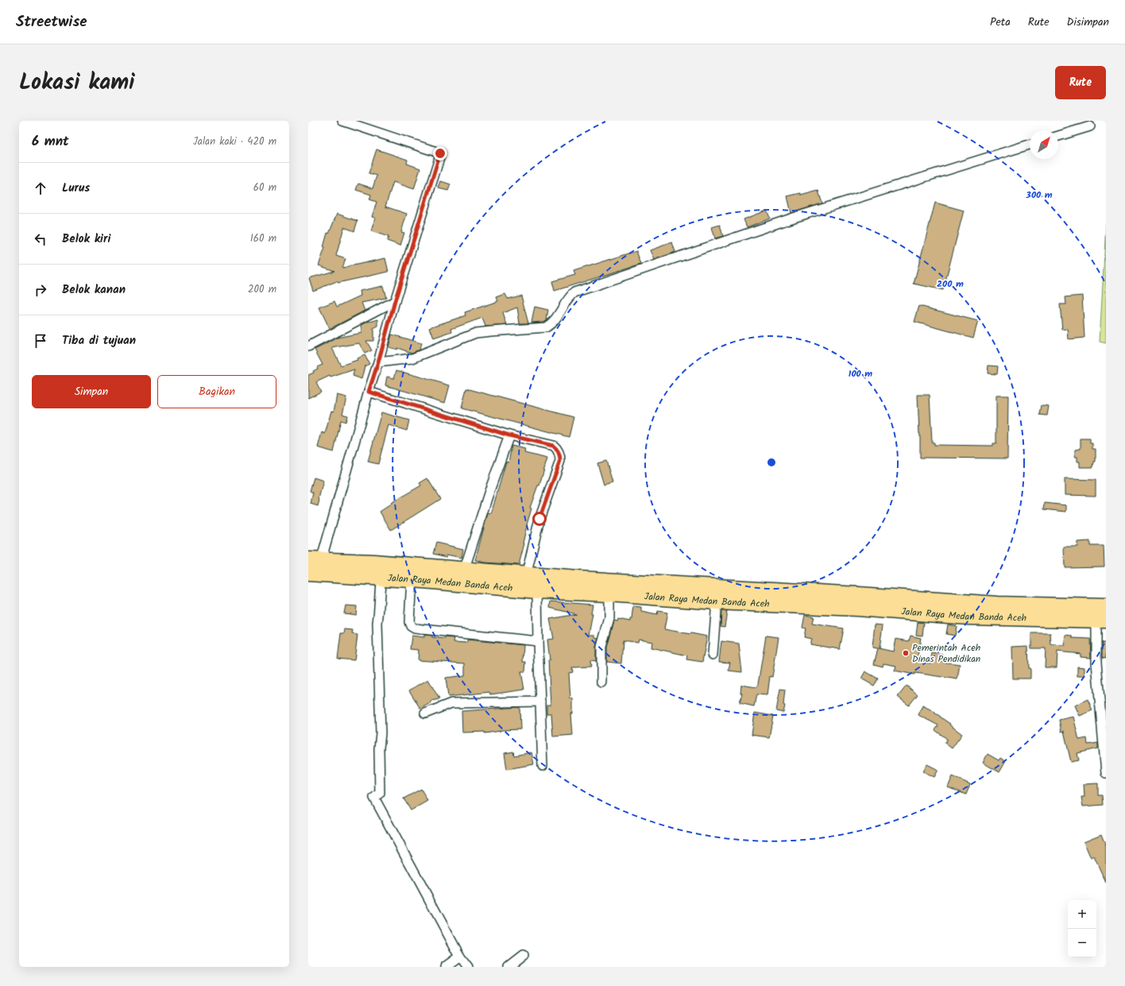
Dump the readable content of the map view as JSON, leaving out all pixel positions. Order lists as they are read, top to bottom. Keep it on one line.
{"streets":{"highway":["Jalan Raya Medan Banda Aceh"]},"places":["Pemerintah Aceh Dinas Pendidikan"],"north":"top right","page":{"header":"Streetwise","nav":["Peta","Rute","Disimpan"],"title":"Lokasi kami","buttons":["Rute",["Simpan","Bagikan"]],"heading":["6 mnt","Jalan kaki · 420 m"],"list":[["Lurus","60 m"],["Belok kiri","160 m"],["Belok kanan","200 m"],"Tiba di tujuan"],"map_buttons":["+","−"]},"rings":["300 m","200 m","100 m"]}
